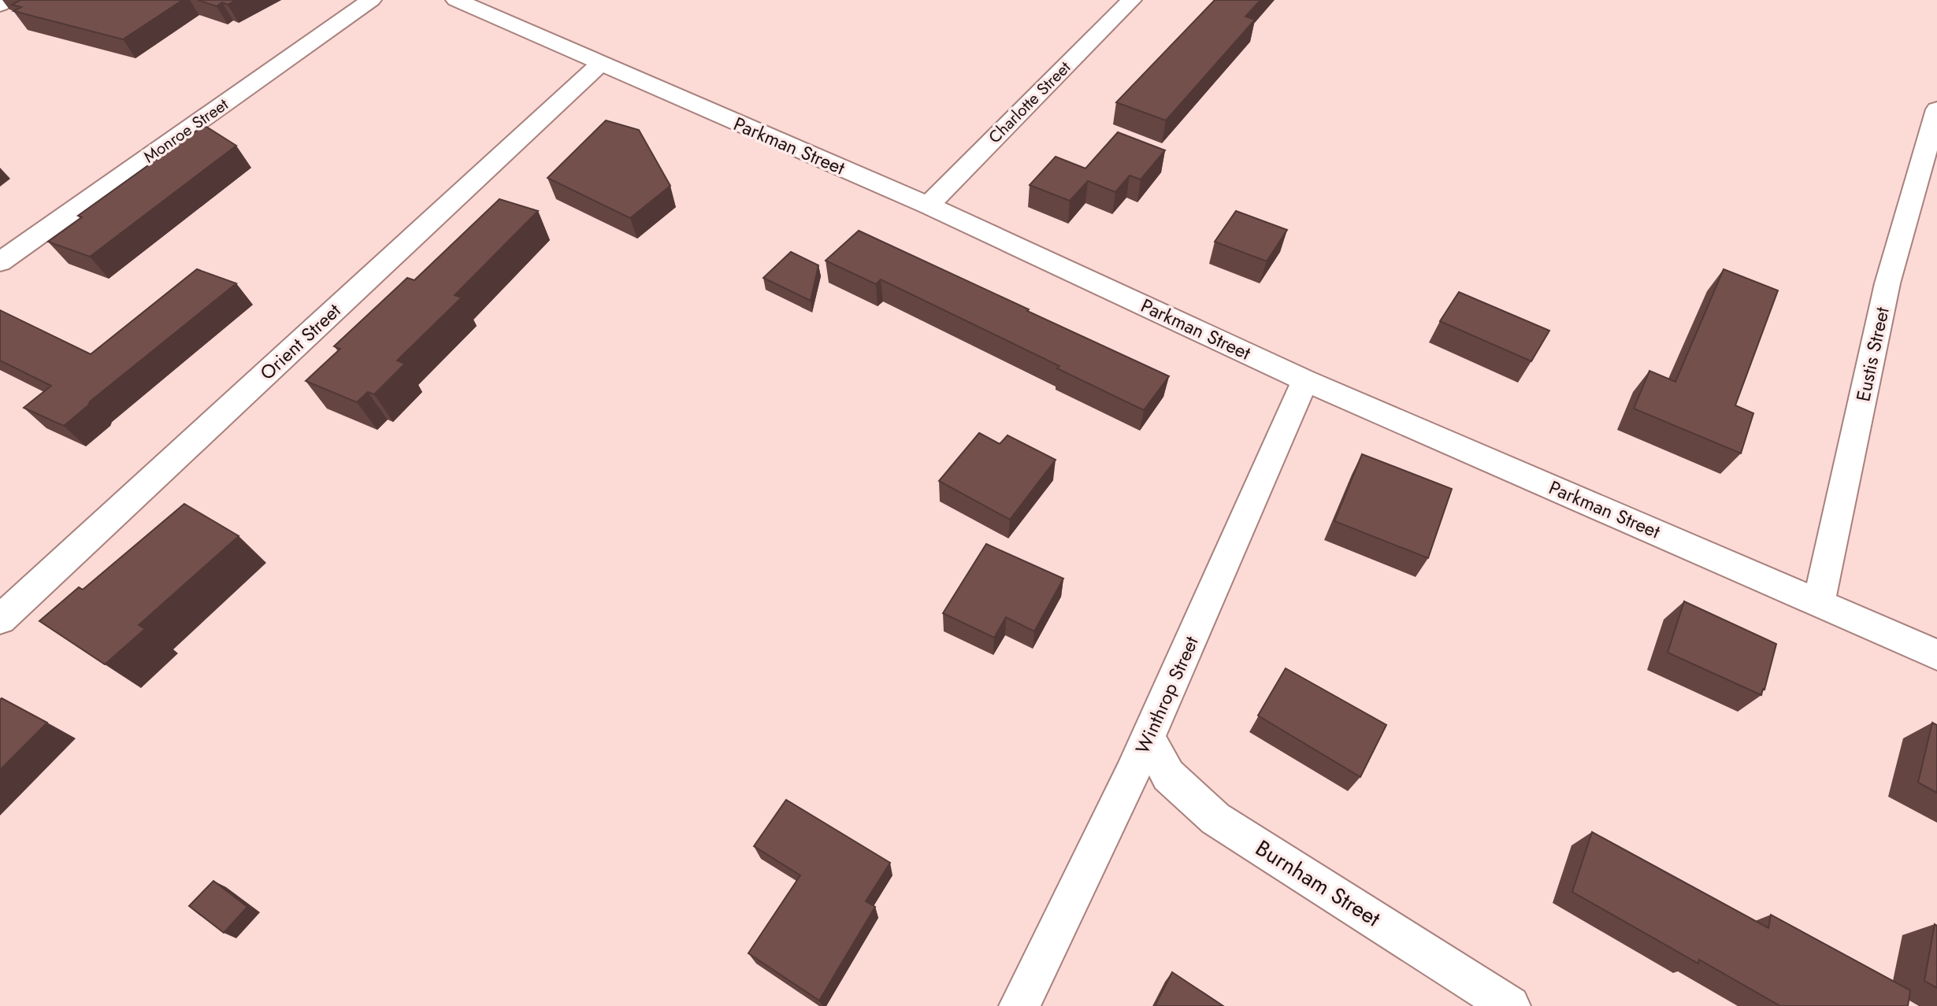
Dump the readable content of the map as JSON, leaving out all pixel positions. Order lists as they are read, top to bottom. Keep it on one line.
{"streets":{"street":["Charlotte Street","Monroe Street","Parkman Street","Orient Street","Eustis Street","Winthrop Street","Burnham Street"]},"crossings":[["Charlotte Street","Parkman Street"],["Parkman Street","Orient Street"],["Parkman Street","Eustis Street"],["Parkman Street","Winthrop Street"],["Winthrop Street","Burnham Street"]]}
